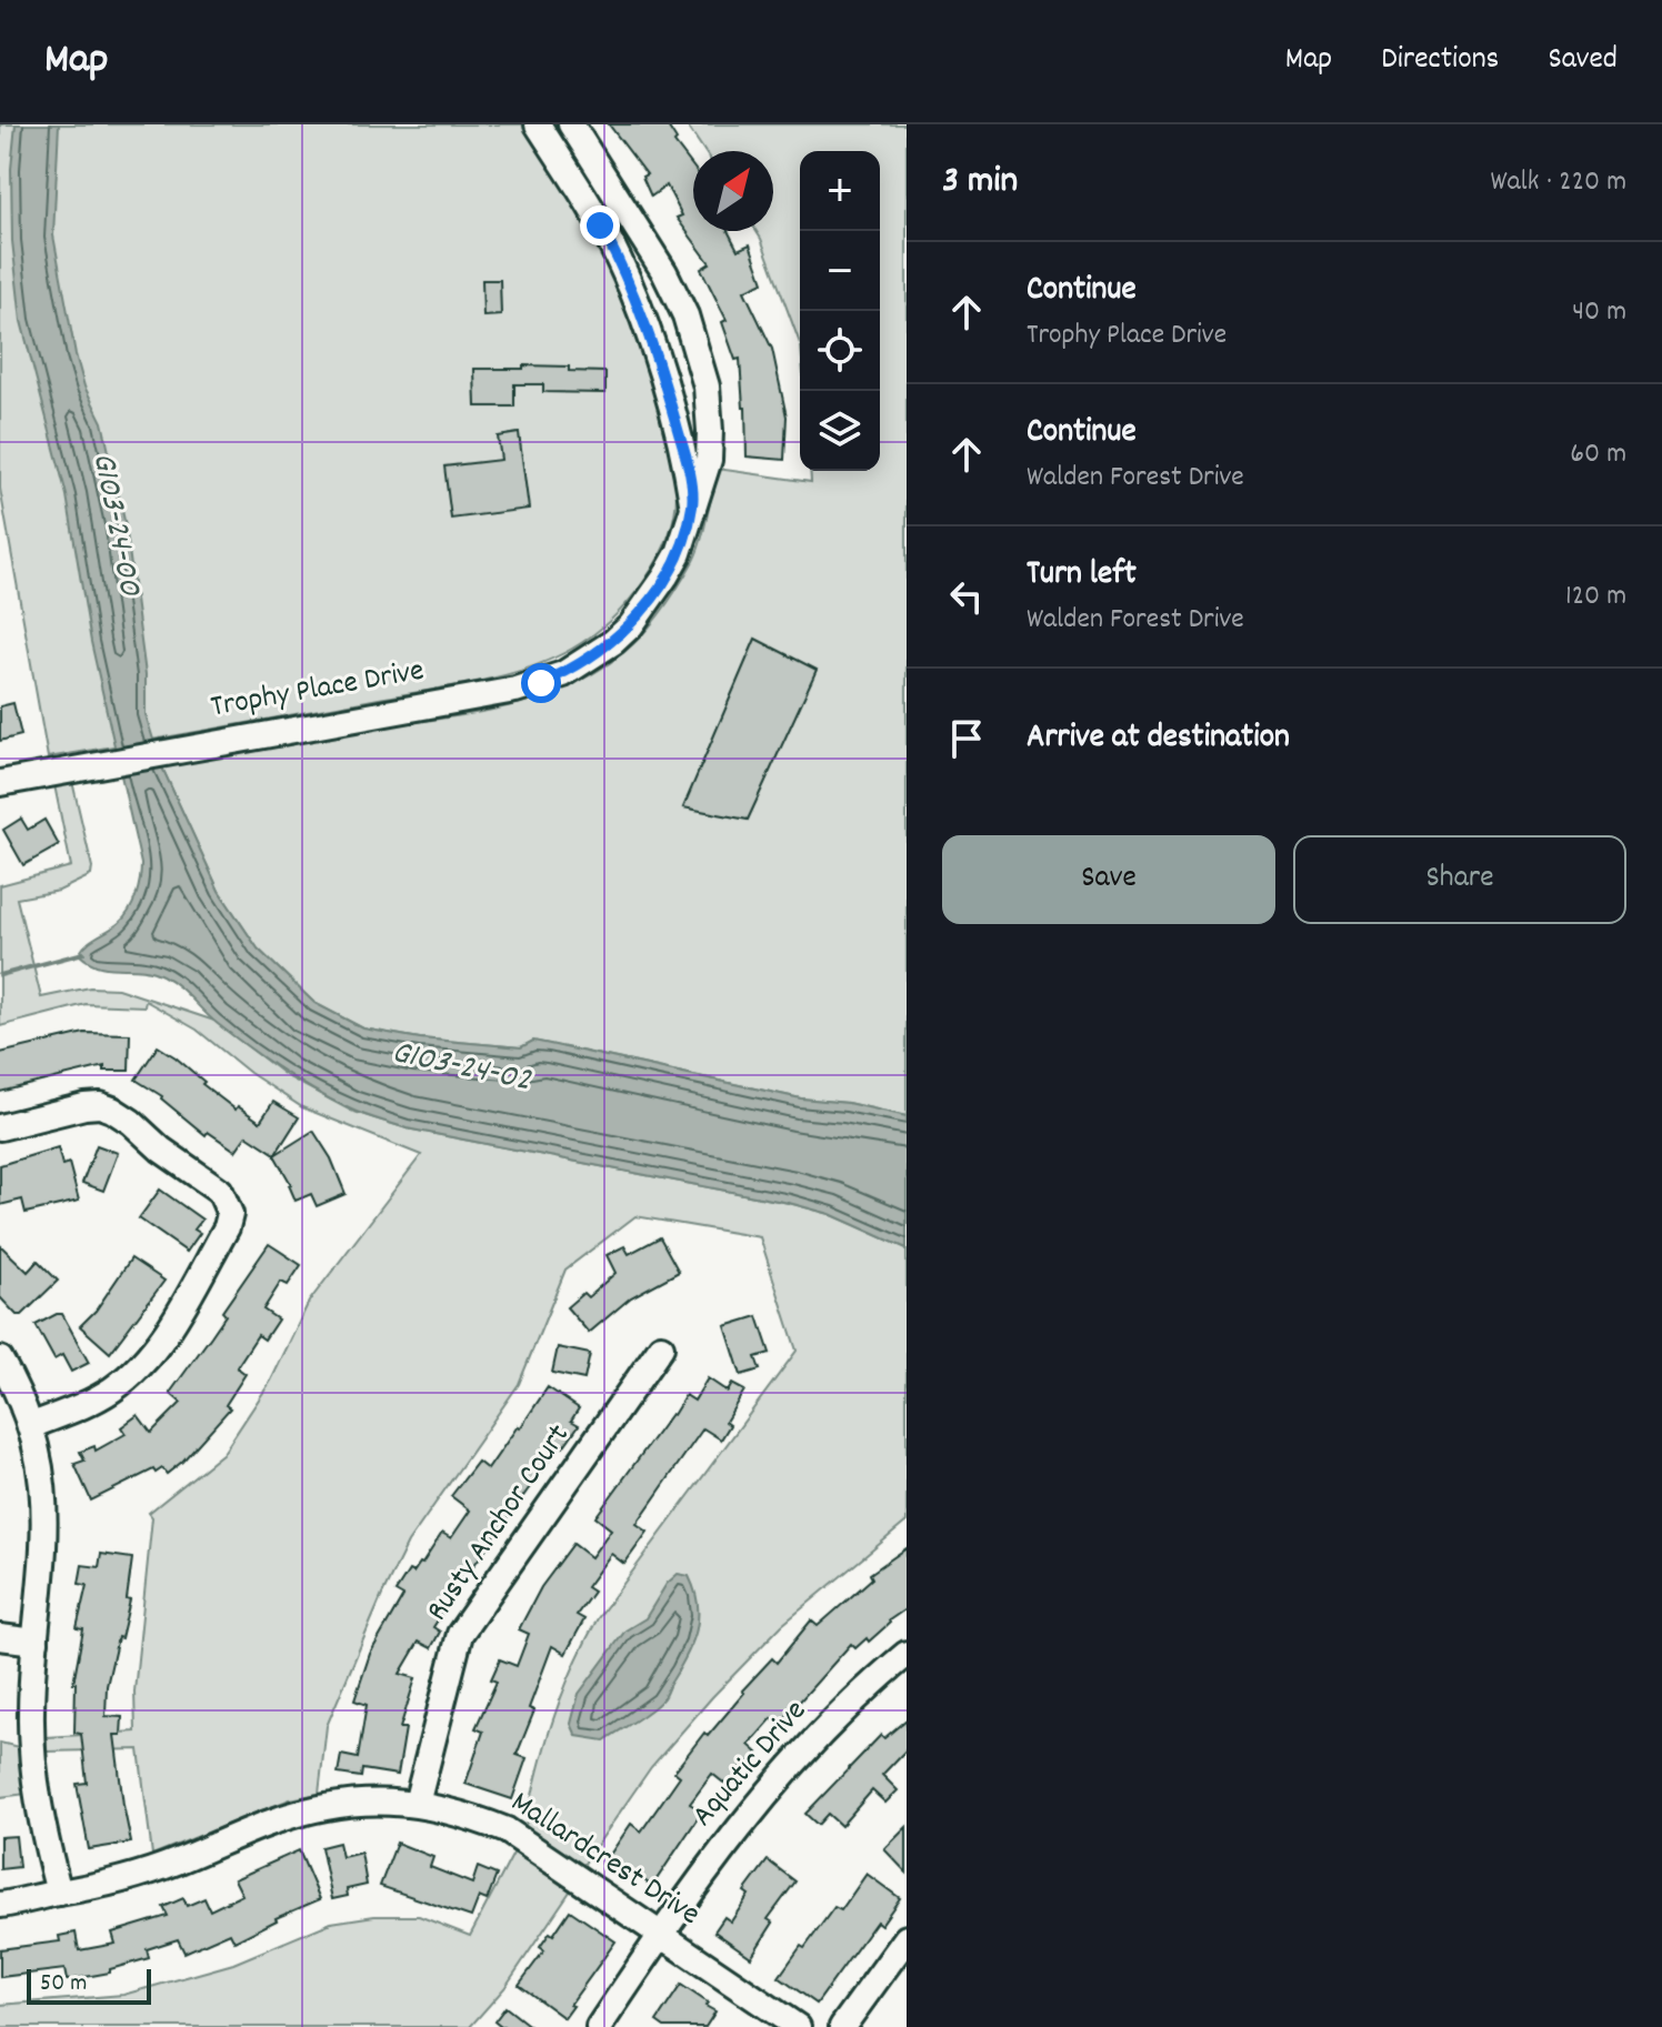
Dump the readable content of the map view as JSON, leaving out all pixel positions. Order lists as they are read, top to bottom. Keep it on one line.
{"streets":{"street":["Trophy Place Drive","Rusty Anchor Court","Aquatic Drive","Mallardcrest Drive"]},"crossings":[["Rusty Anchor Court","Mallardcrest Drive"],["Aquatic Drive","Mallardcrest Drive"]],"water":["G103-24-00","G103-24-02"],"scale_bar":"50 m","north":"top right","page":{"header":"Map","nav":["Map","Directions","Saved"],"heading":["3 min","Walk · 220 m"],"map_buttons":["+","−"],"list":[["Continue","Trophy Place Drive","40 m"],["Continue","Walden Forest Drive","60 m"],["Turn left","Walden Forest Drive","120 m"],"Arrive at destination"],"buttons":["Save","Share"],"scale":"50 m"}}
